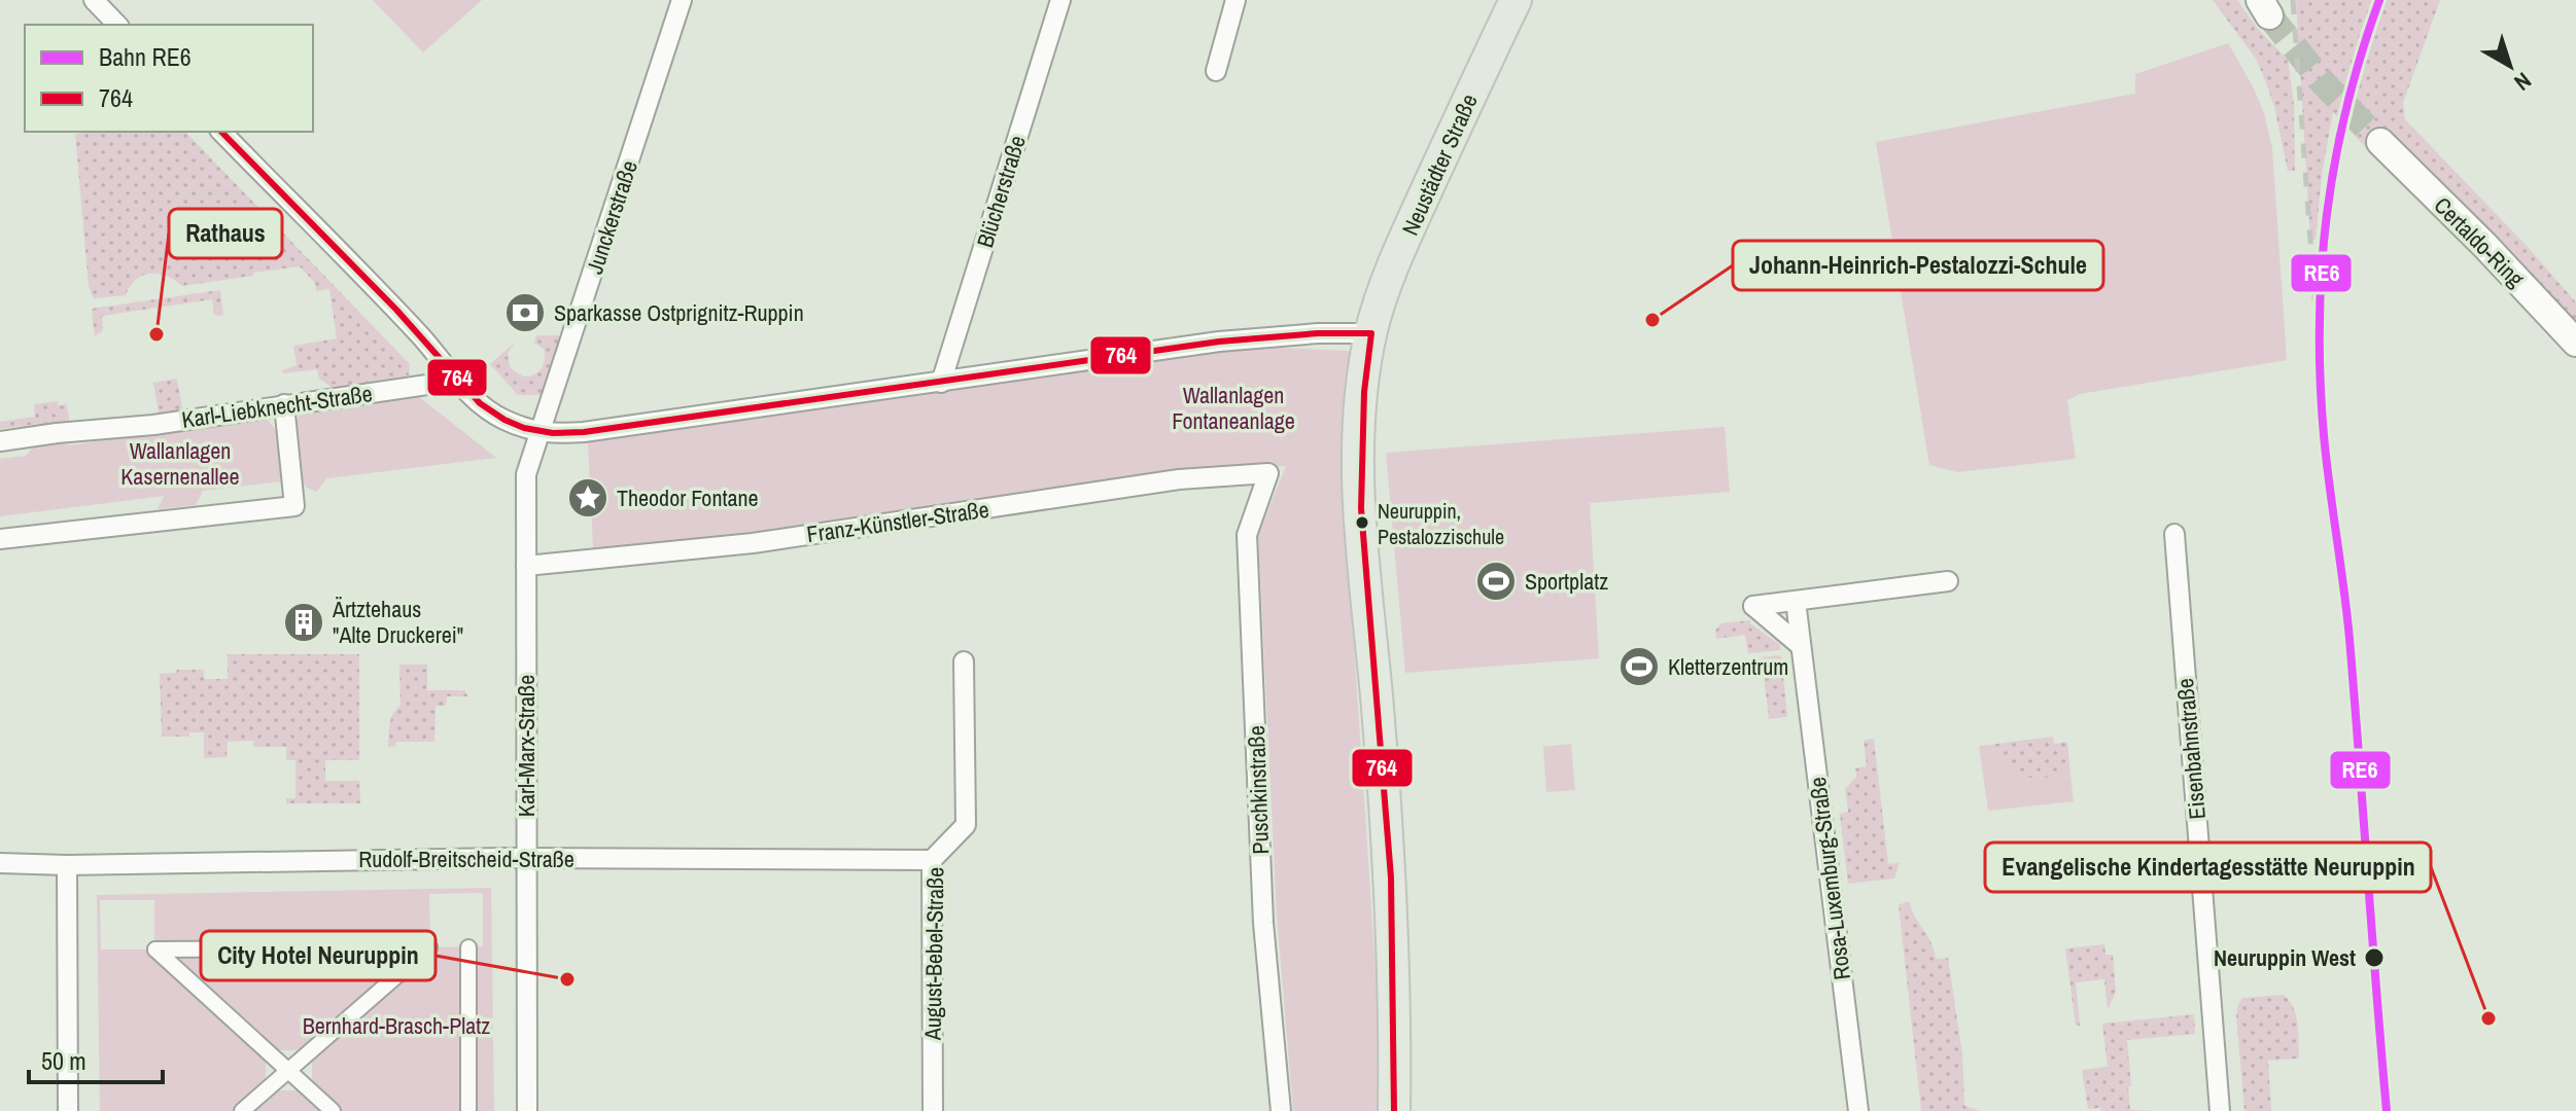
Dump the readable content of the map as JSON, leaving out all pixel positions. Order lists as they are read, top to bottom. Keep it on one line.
{"streets":{"main road":["Neustädter Straße","Certaldo-Ring"],"street":["Blücherstraße","Junckerstraße","Karl-Liebknecht-Straße","Franz-Künstler-Straße","Karl-Marx-Straße","Eisenbahnstraße","Puschkinstraße","Rudolf-Breitscheid-Straße","Rosa-Luxemburg-Straße","August-Bebel-Straße"]},"crossings":[["Junckerstraße","Karl-Marx-Straße"],["Franz-Künstler-Straße","Karl-Marx-Straße"],["Franz-Künstler-Straße","Puschkinstraße"],["Karl-Marx-Straße","Rudolf-Breitscheid-Straße"],["Rudolf-Breitscheid-Straße","August-Bebel-Straße"]],"parks":["Wallanlagen Fontaneanlage","Wallanlagen Kasernenallee","Bernhard-Brasch-Platz"],"places":{"bank":["Sparkasse Ostprignitz-Ruppin"],"other":["Johann-Heinrich-Pestalozzi-Schule","Rathaus","Neuruppin, Pestalozzischule","Neuruppin West","City Hotel Neuruppin","Evangelische Kindertagesstätte Neuruppin"],"place":["Theodor Fontane"],"sports":["Sportplatz","Kletterzentrum"],"building":["Ärtztehaus \"Alte Druckerei\""]},"lines":["rail line RE6","transit line 764"],"legend":["Bahn RE6","764"],"scale_bar":"50 m","north":"bottom right"}
